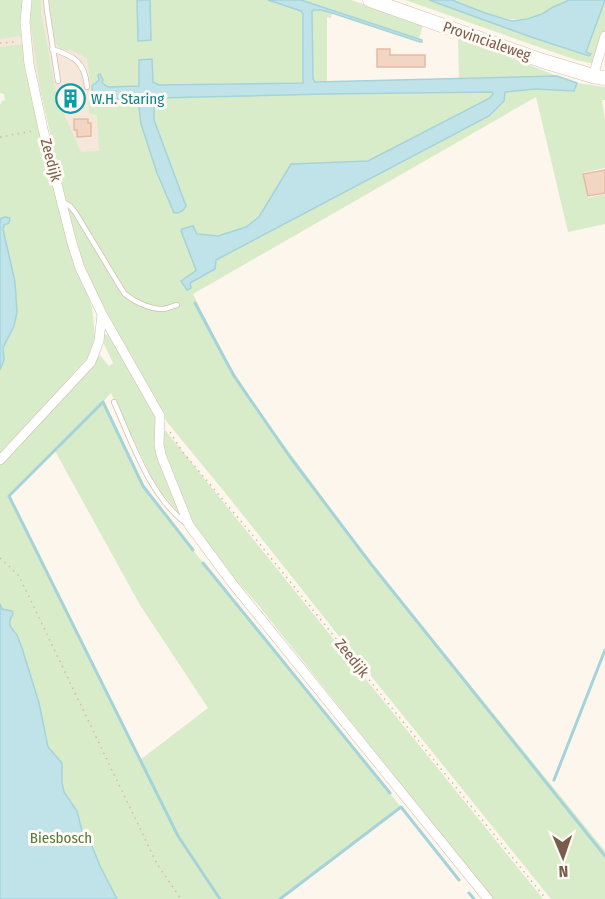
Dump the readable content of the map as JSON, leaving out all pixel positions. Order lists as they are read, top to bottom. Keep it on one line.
{"streets":{"main road":["Provincialeweg"],"street":["Zeedijk"]},"parks":["Biesbosch"],"places":{"building":["W.H. Staring"]},"north":"bottom"}
